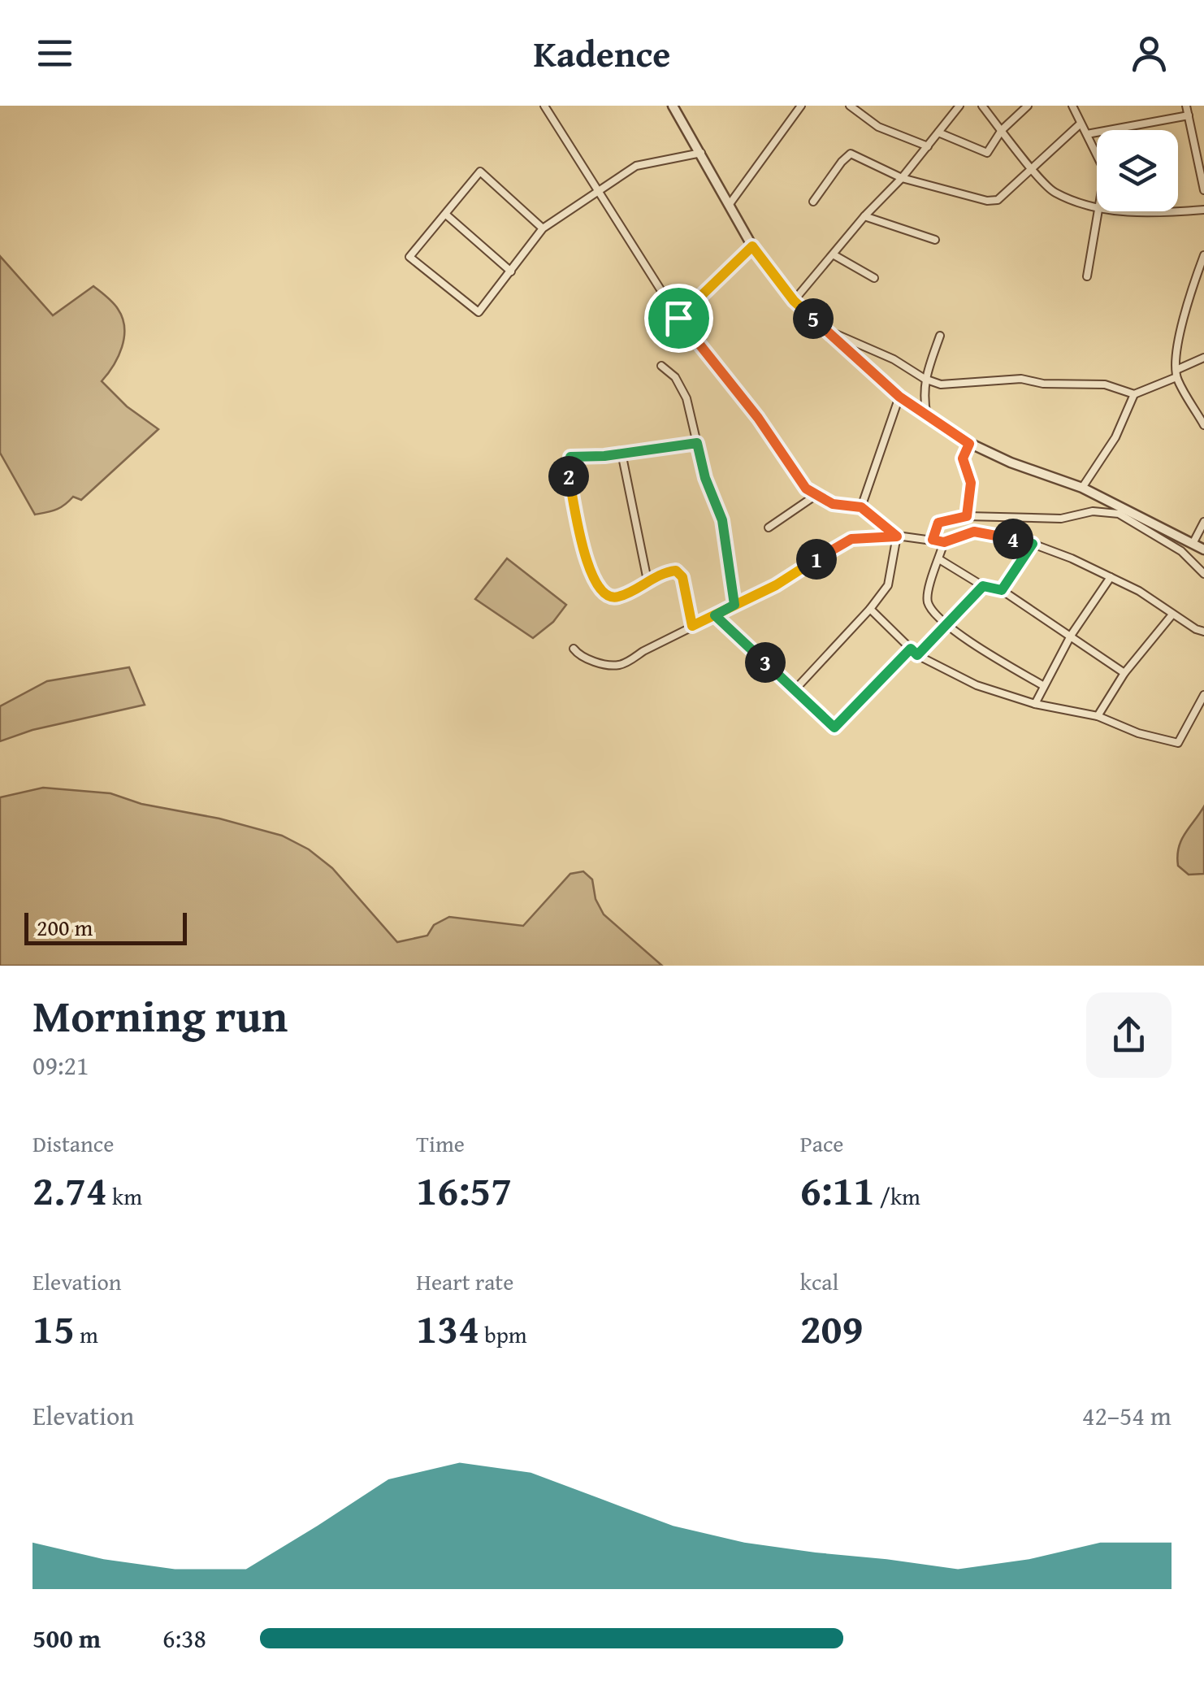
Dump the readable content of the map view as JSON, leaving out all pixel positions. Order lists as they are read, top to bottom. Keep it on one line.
{"scale_bar":"200 m","page":{"header":"Kadence","pins":["5","2","4","1","3"],"scale":"200 m","heading":["Morning run","09:21"],"stats":[["Distance","2.74 km"],["Time","16:57"],["Pace","6:11 /km"],["Elevation","15 m"],["Heart rate","134 bpm"],["kcal","209"]],"chart":["Elevation","42–54 m"],"list":[{"name":"500 m","note":"6:38"}]}}
